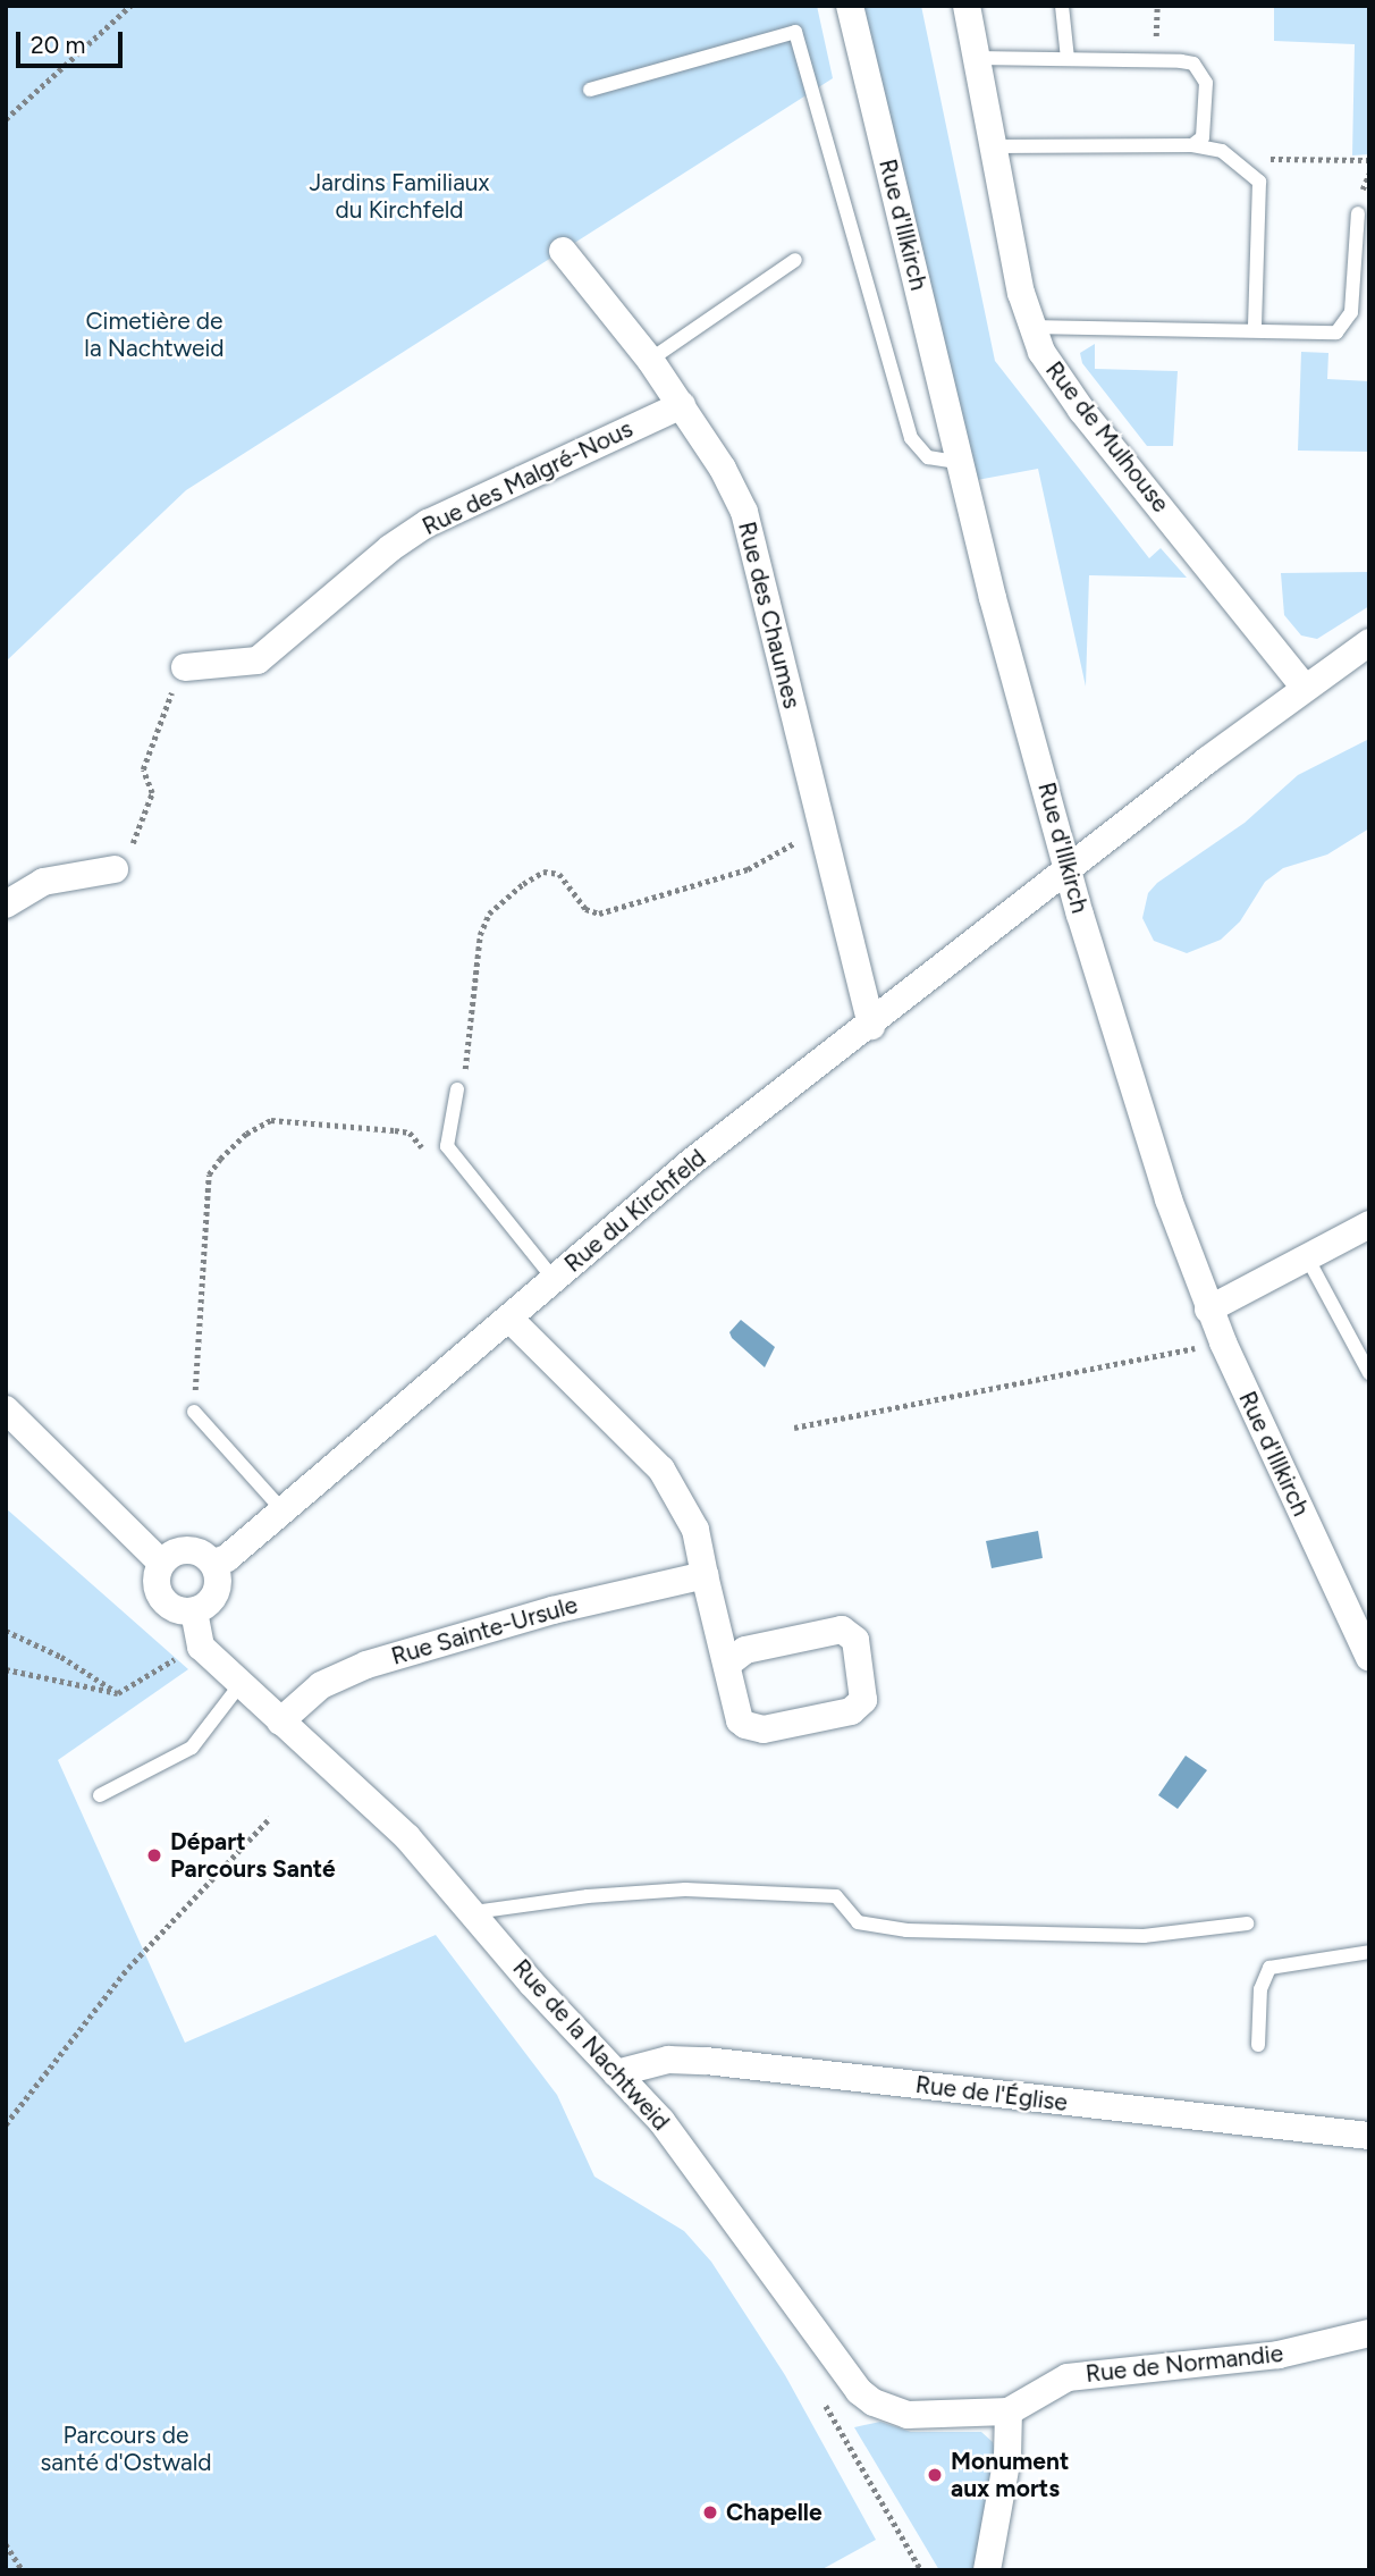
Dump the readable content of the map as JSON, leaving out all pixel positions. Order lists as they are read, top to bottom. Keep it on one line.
{"streets":{"street":["Rue d'Illkirch","Rue de Mulhouse","Rue des Malgré-Nous","Rue des Chaumes","Rue du Kirchfeld","Rue Sainte-Ursule","Rue de la Nachtweid","Rue de l'Église","Rue de Normandie"]},"crossings":[["Rue d'Illkirch","Rue du Kirchfeld"],["Rue des Malgré-Nous","Rue des Chaumes"],["Rue des Chaumes","Rue du Kirchfeld"],["Rue du Kirchfeld","Rue de la Nachtweid"],["Rue Sainte-Ursule","Rue de la Nachtweid"],["Rue de la Nachtweid","Rue de l'Église"],["Rue de la Nachtweid","Rue de Normandie"]],"parks":["Jardins Familiaux du Kirchfeld","Cimetière de la Nachtweid","Parcours de santé d'Ostwald"],"places":["Départ Parcours Santé","Monument aux morts","Chapelle"],"scale_bar":"20 m"}
